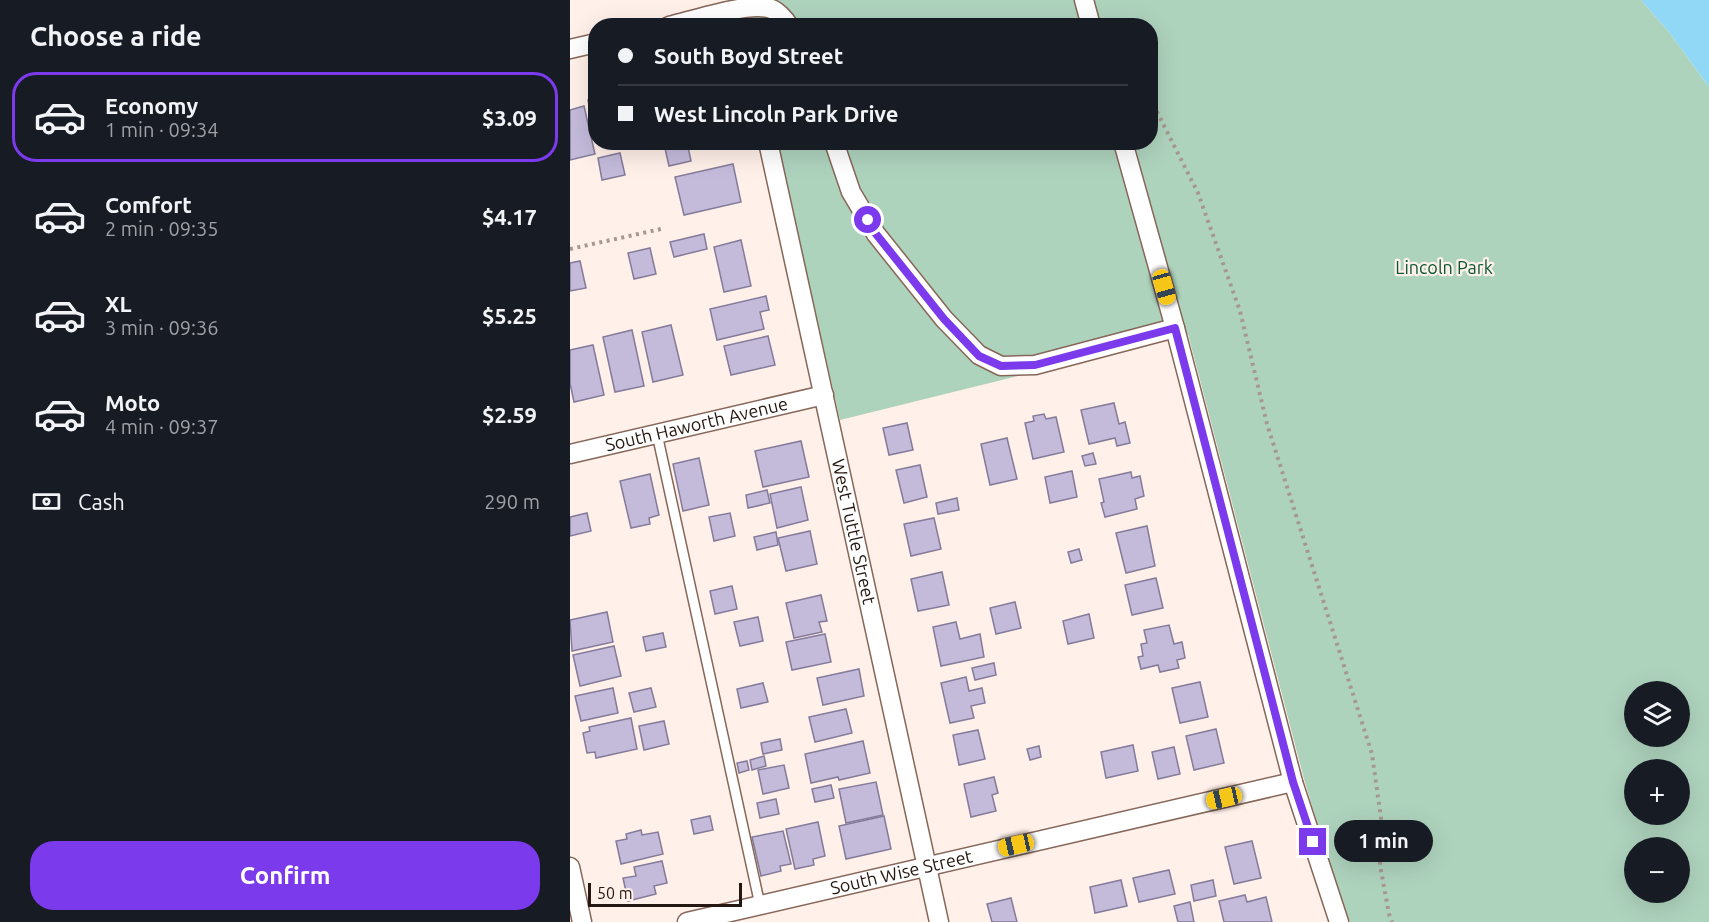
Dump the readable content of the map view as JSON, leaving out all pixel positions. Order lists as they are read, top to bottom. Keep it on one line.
{"streets":{"street":["South Haworth Avenue","West Tuttle Street","South Wise Street"]},"crossings":[["South Haworth Avenue","West Tuttle Street"],["West Tuttle Street","South Wise Street"]],"parks":["Lincoln Park"],"scale_bar":"50 m","page":{"heading":"Choose a ride","banner":["South Boyd Street","West Lincoln Park Drive"],"list":[{"name":"Economy","note":"1 min · 09:34","value":"$3.09"},{"name":"Comfort","note":"2 min · 09:35","value":"$4.17"},{"name":"XL","note":"3 min · 09:36","value":"$5.25"},{"name":"Moto","note":"4 min · 09:37","value":"$2.59"}],"pay":["Cash","290 m"],"map_buttons":["+","−"],"bubble":"1 min","buttons":"Confirm","scale":"50 m"}}
